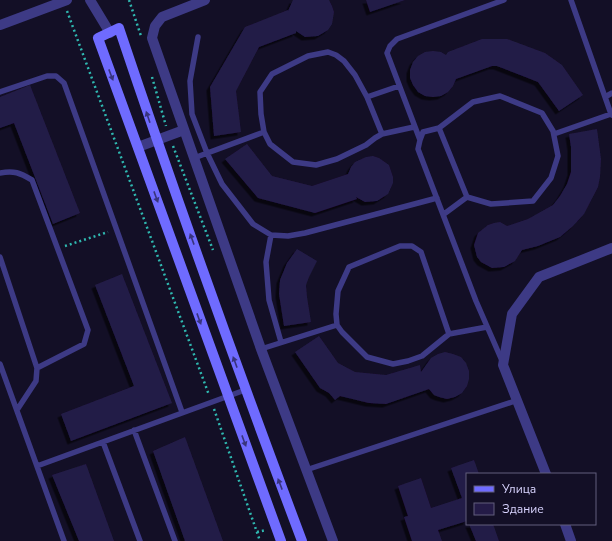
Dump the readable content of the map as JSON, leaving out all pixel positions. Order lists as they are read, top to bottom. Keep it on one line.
{"legend":["Улица","Здание"]}
